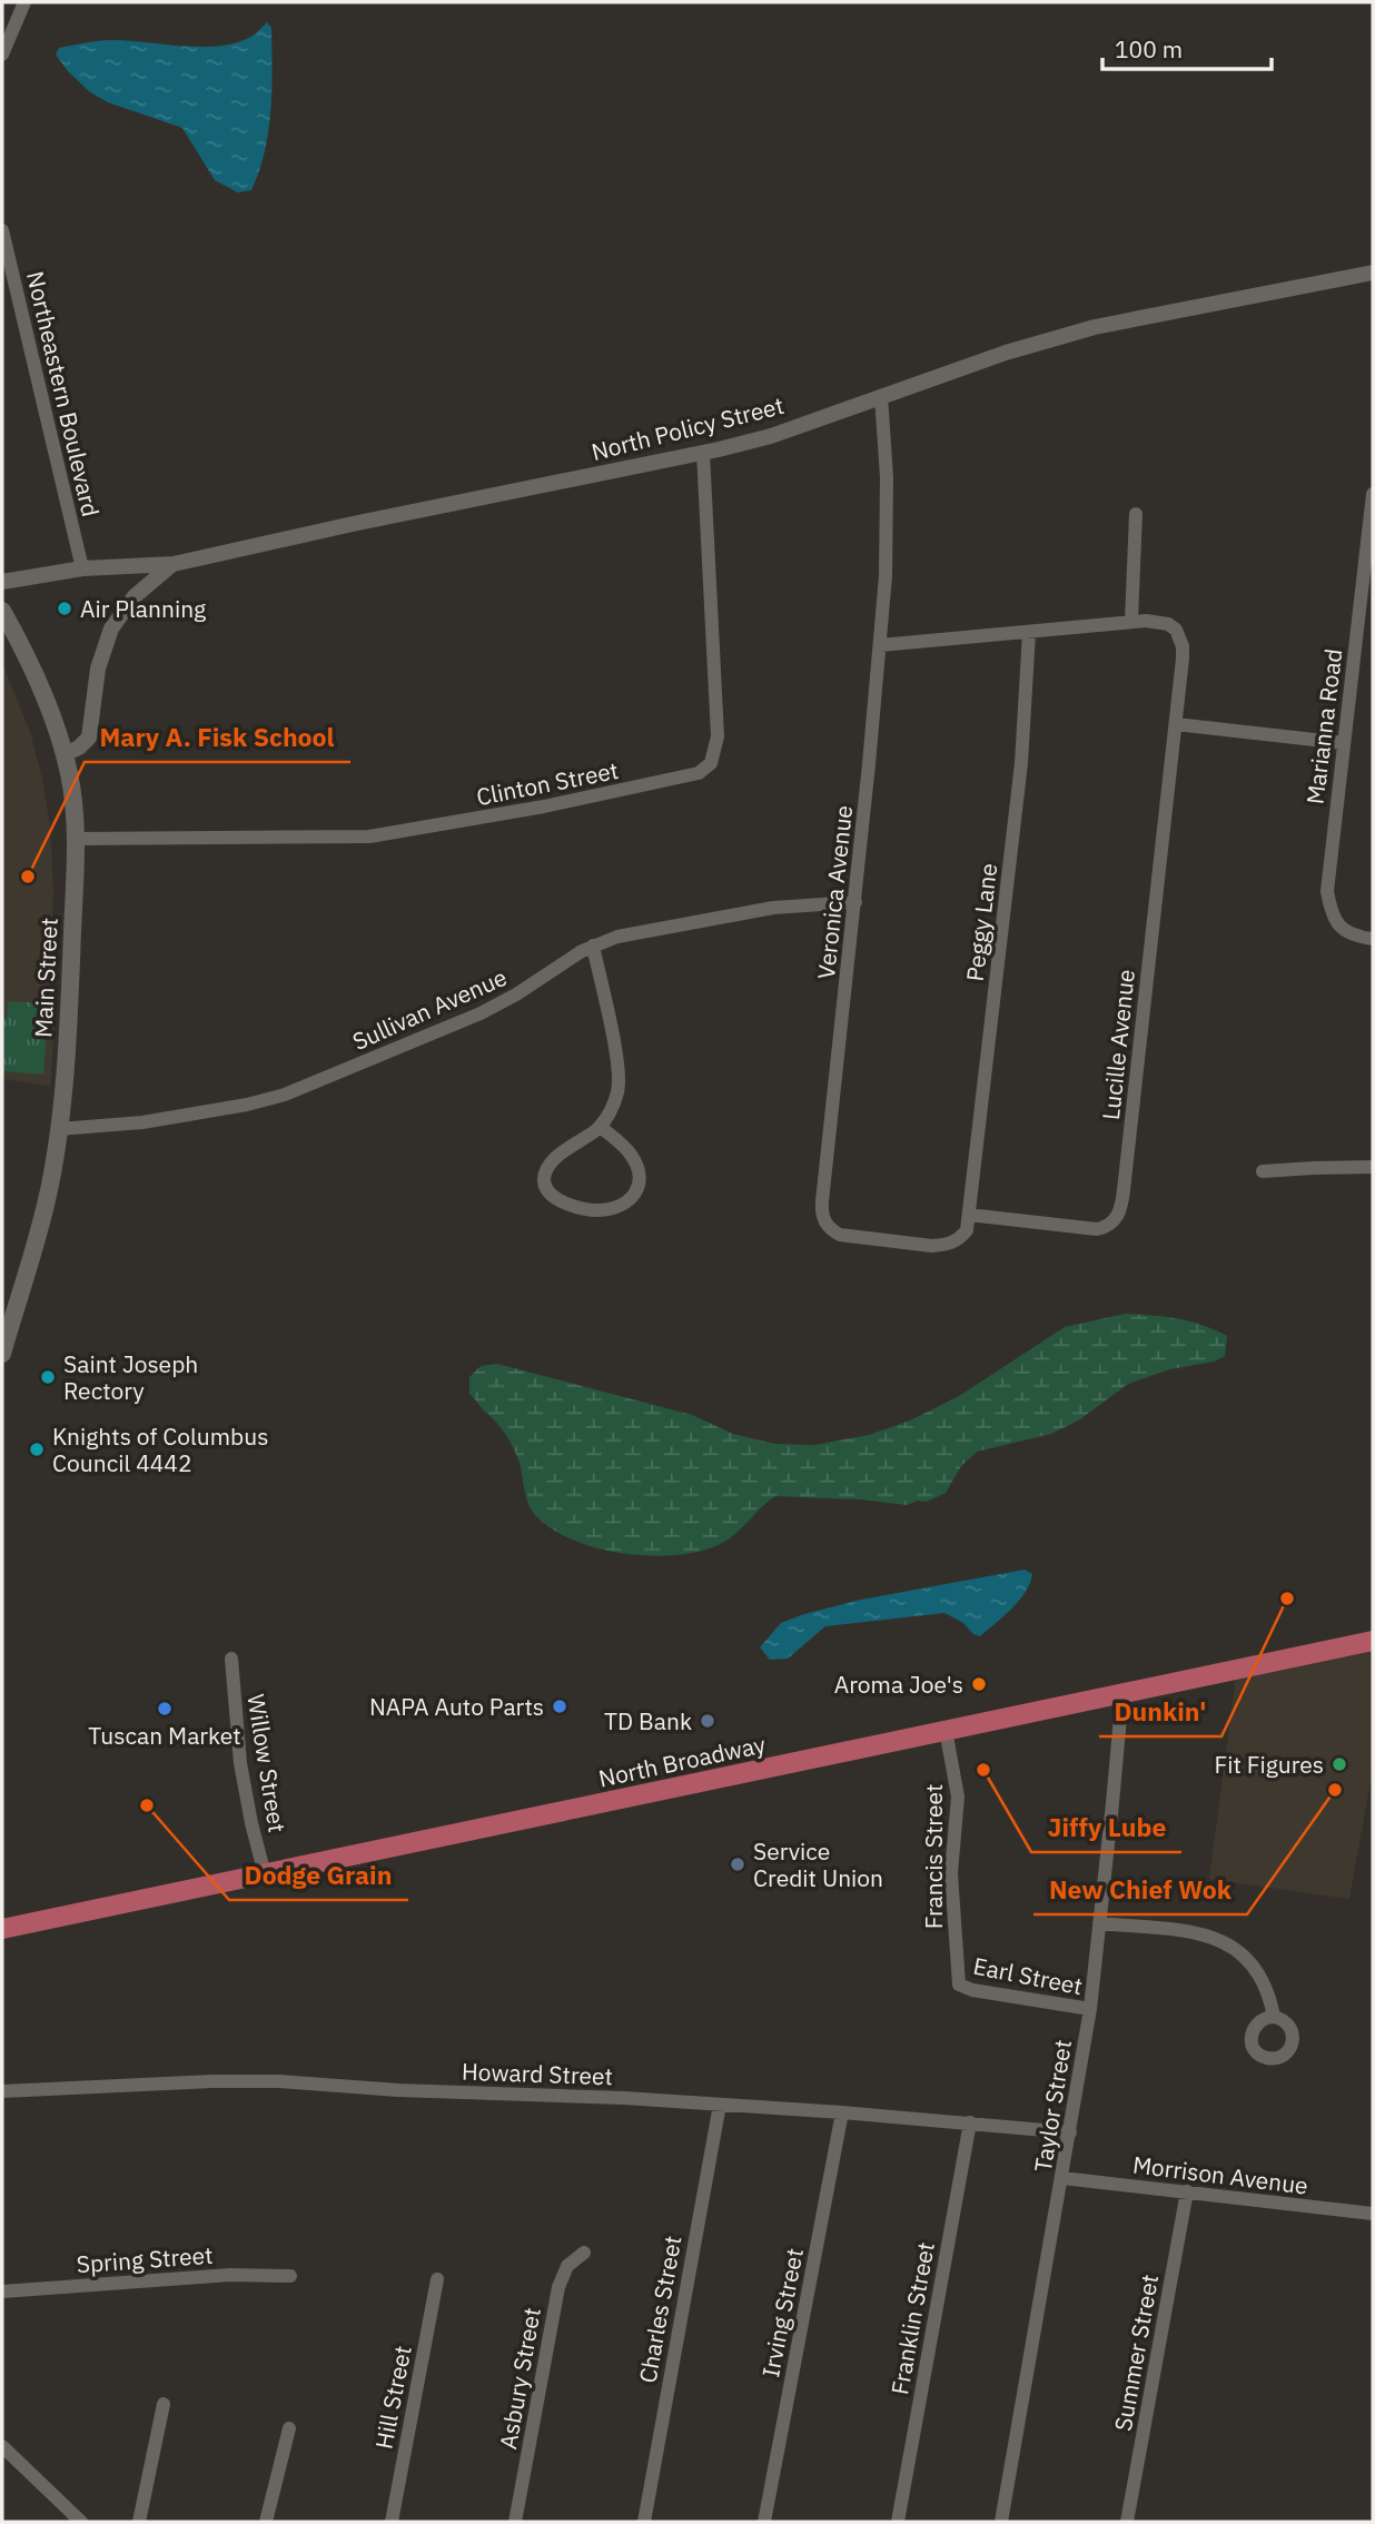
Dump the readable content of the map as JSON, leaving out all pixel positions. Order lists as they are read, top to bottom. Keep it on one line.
{"streets":{"main road":["Main Street","North Broadway"],"street":["Northeastern Boulevard","North Policy Street","Marianna Road","Clinton Street","Veronica Avenue","Peggy Lane","Sullivan Avenue","Lucille Avenue","Willow Street","Francis Street","Earl Street","Howard Street","Taylor Street","Morrison Avenue","Spring Street","Charles Street","Irving Street","Franklin Street","Summer Street","Asbury Street","Hill Street"]},"crossings":[["Northeastern Boulevard","North Policy Street"],["North Policy Street","Clinton Street"],["North Policy Street","Veronica Avenue"],["Clinton Street","Main Street"],["Veronica Avenue","Peggy Lane"],["Veronica Avenue","Sullivan Avenue"],["Veronica Avenue","Lucille Avenue"],["Peggy Lane","Lucille Avenue"],["Main Street","Sullivan Avenue"],["North Broadway","Willow Street"],["North Broadway","Francis Street"],["North Broadway","Taylor Street"],["Francis Street","Earl Street"],["Earl Street","Taylor Street"],["Howard Street","Taylor Street"],["Howard Street","Charles Street"],["Howard Street","Irving Street"],["Howard Street","Franklin Street"],["Taylor Street","Morrison Avenue"],["Morrison Avenue","Summer Street"]],"places":["Air Planning","Mary A. Fisk School","Saint Joseph Rectory","Knights of Columbus Council 4442","Dunkin'","Aroma Joe's","NAPA Auto Parts","Tuscan Market","TD Bank","Fit Figures","Jiffy Lube","New Chief Wok","Dodge Grain","Service Credit Union"],"scale_bar":"100 m"}
